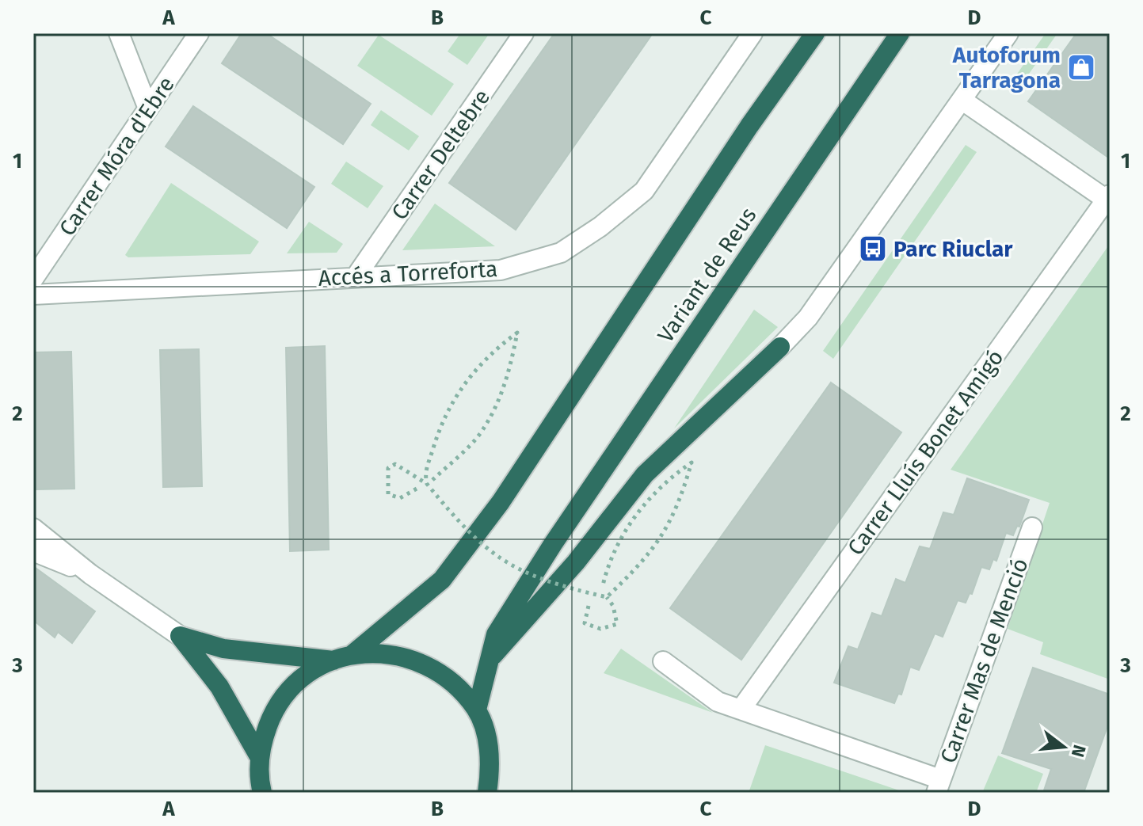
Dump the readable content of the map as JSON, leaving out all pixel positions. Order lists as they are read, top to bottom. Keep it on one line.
{"streets":{"highway":["Variant de Reus"],"street":["Carrer Deltebre","Carrer Móra d'Ebre","Accés a Torreforta","Carrer Lluís Bonet Amigó","Carrer Mas de Menció"]},"crossings":[["Carrer Deltebre","Accés a Torreforta"]],"places":{"shop":["Autoforum Tarragona"],"bus stop":["Parc Riuclar"]},"north":"right","grid":{"columns":["A","B","C","D"],"rows":["1","2","3"]}}
